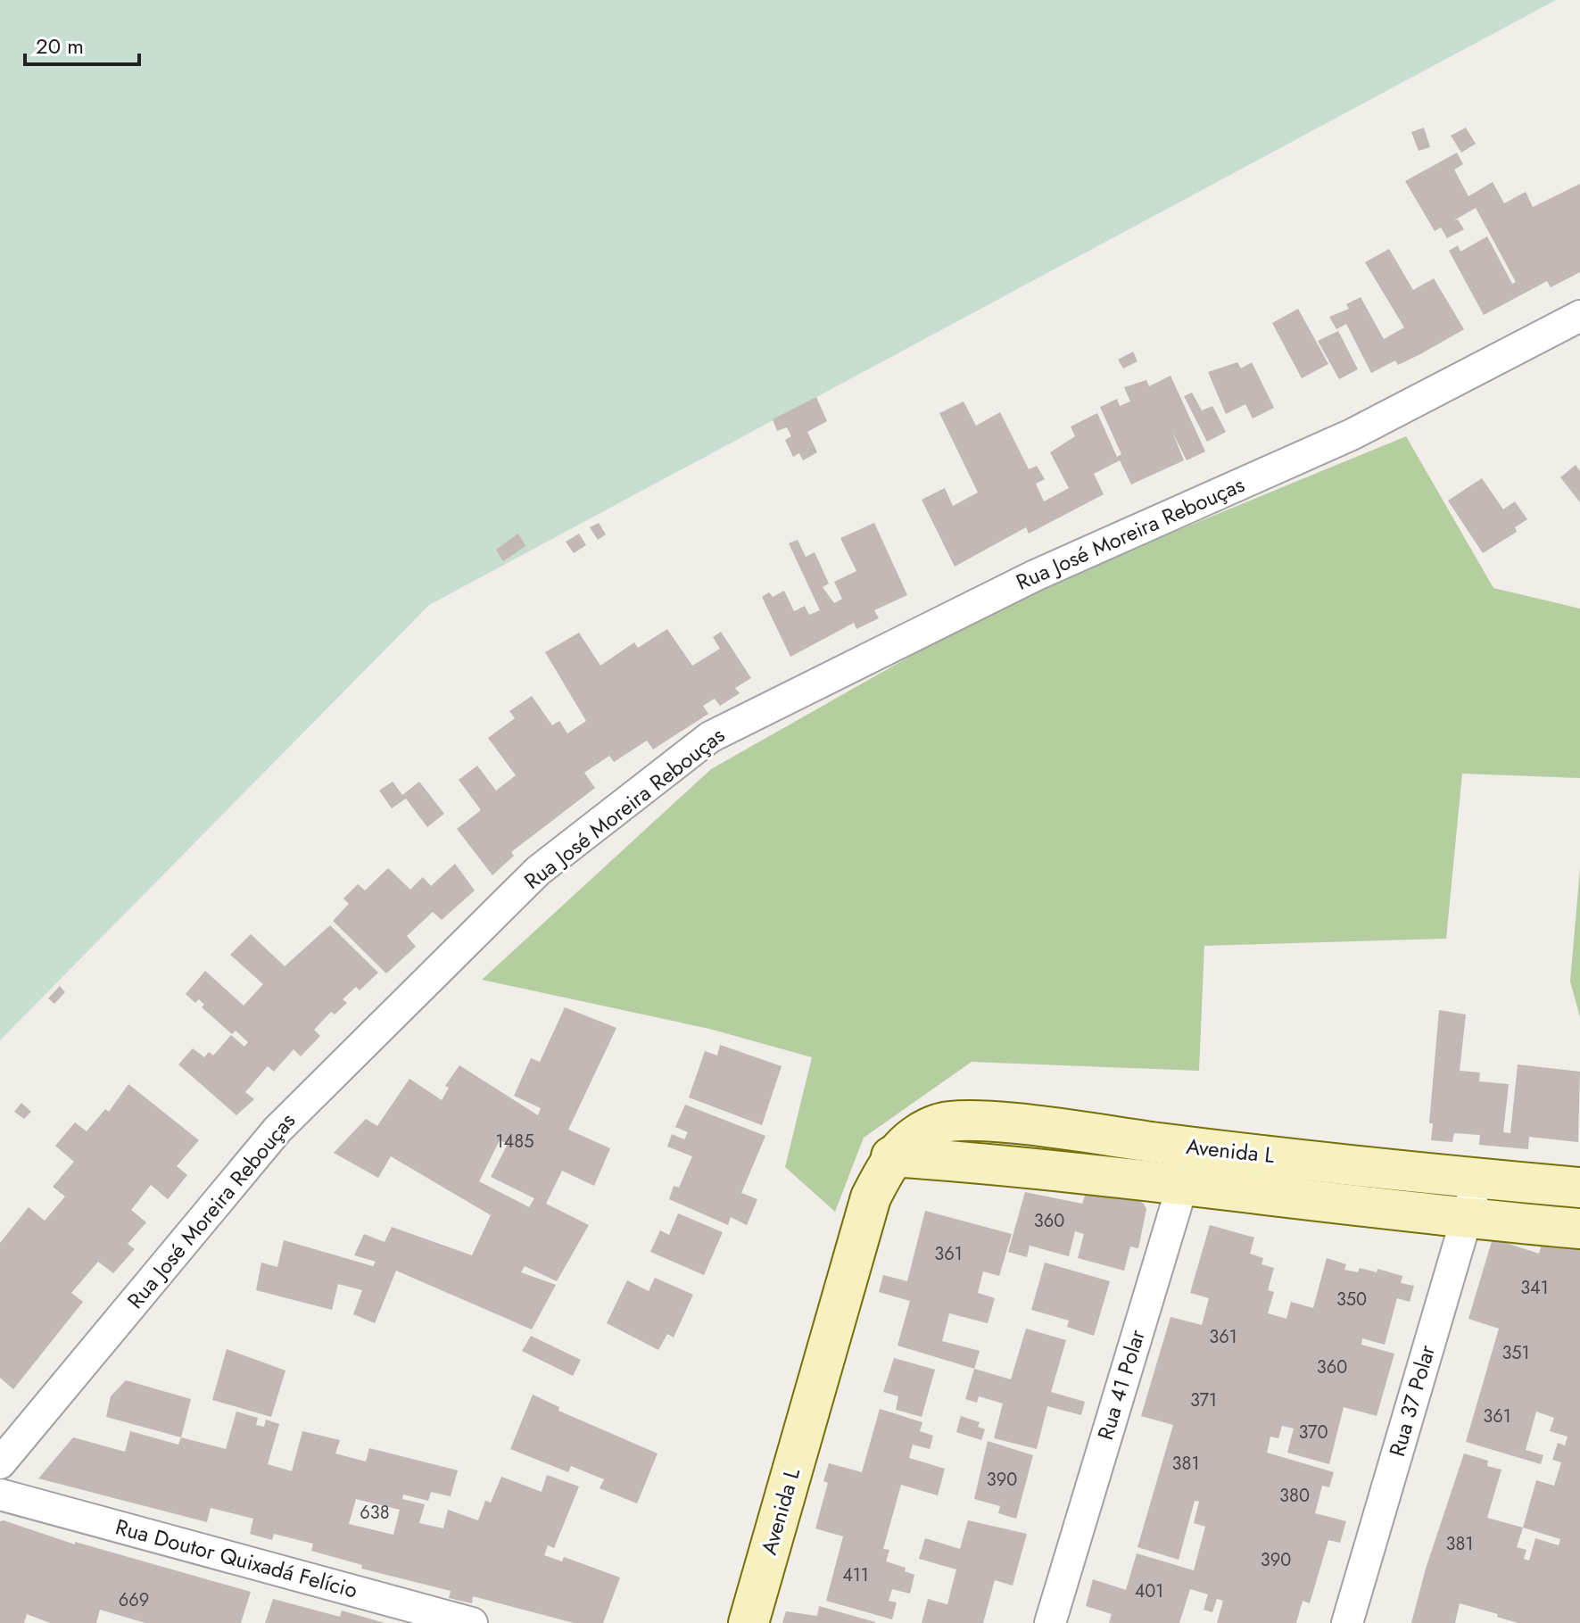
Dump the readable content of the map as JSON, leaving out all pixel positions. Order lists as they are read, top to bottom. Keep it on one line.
{"streets":{"street":["Rua José Moreira Rebouças","Avenida L","Rua 41 Polar","Rua 37 Polar","Rua Doutor Quixadá Felício"]},"crossings":[["Avenida L","Rua 41 Polar"],["Avenida L","Rua 37 Polar"]],"house_numbers":["1485","360","361","341","350","361","351","360","371","361","370","381","390","380","638","381","390","411","401","669"],"scale_bar":"20 m"}
